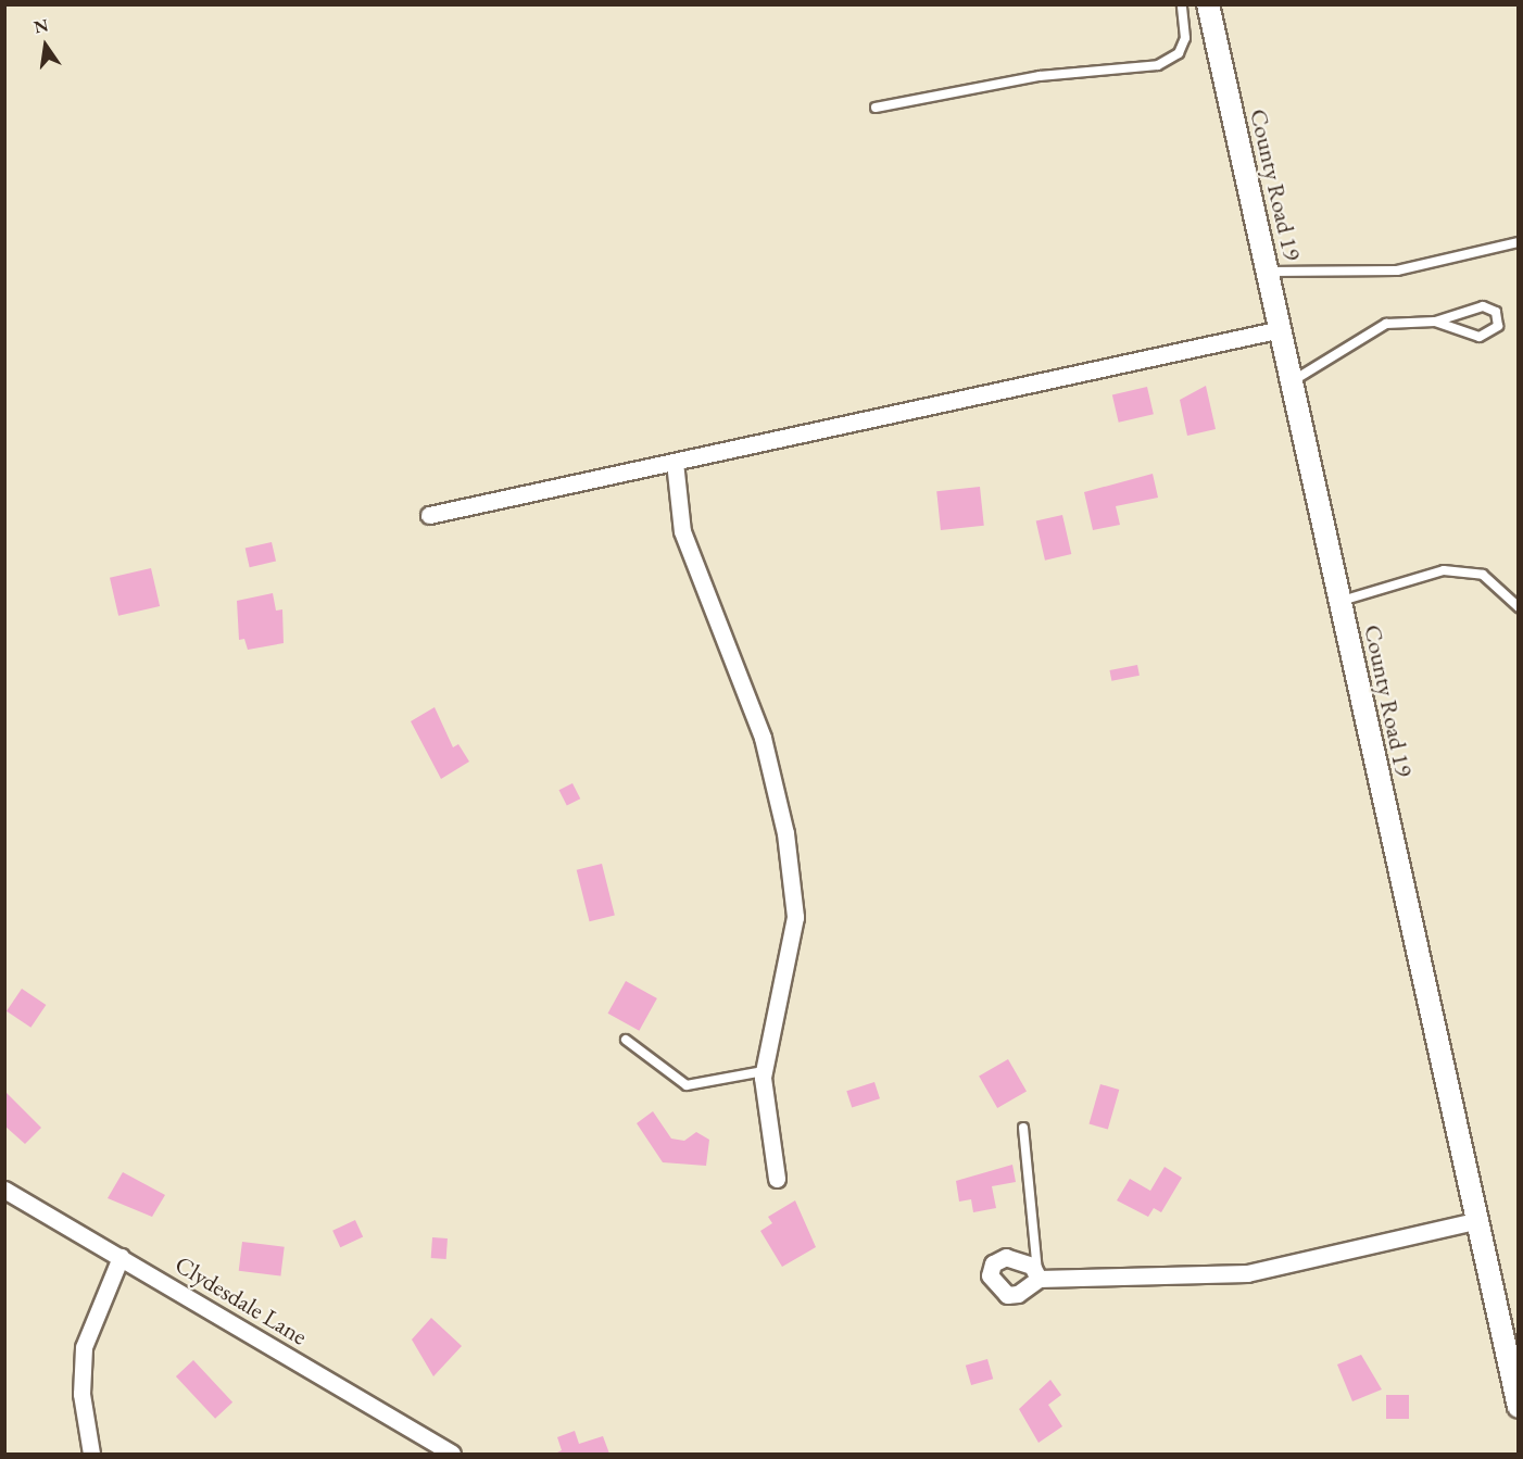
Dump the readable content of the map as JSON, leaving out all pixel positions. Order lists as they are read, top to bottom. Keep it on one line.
{"streets":{"street":["County Road 19","Clydesdale Lane"]},"north":"top"}
